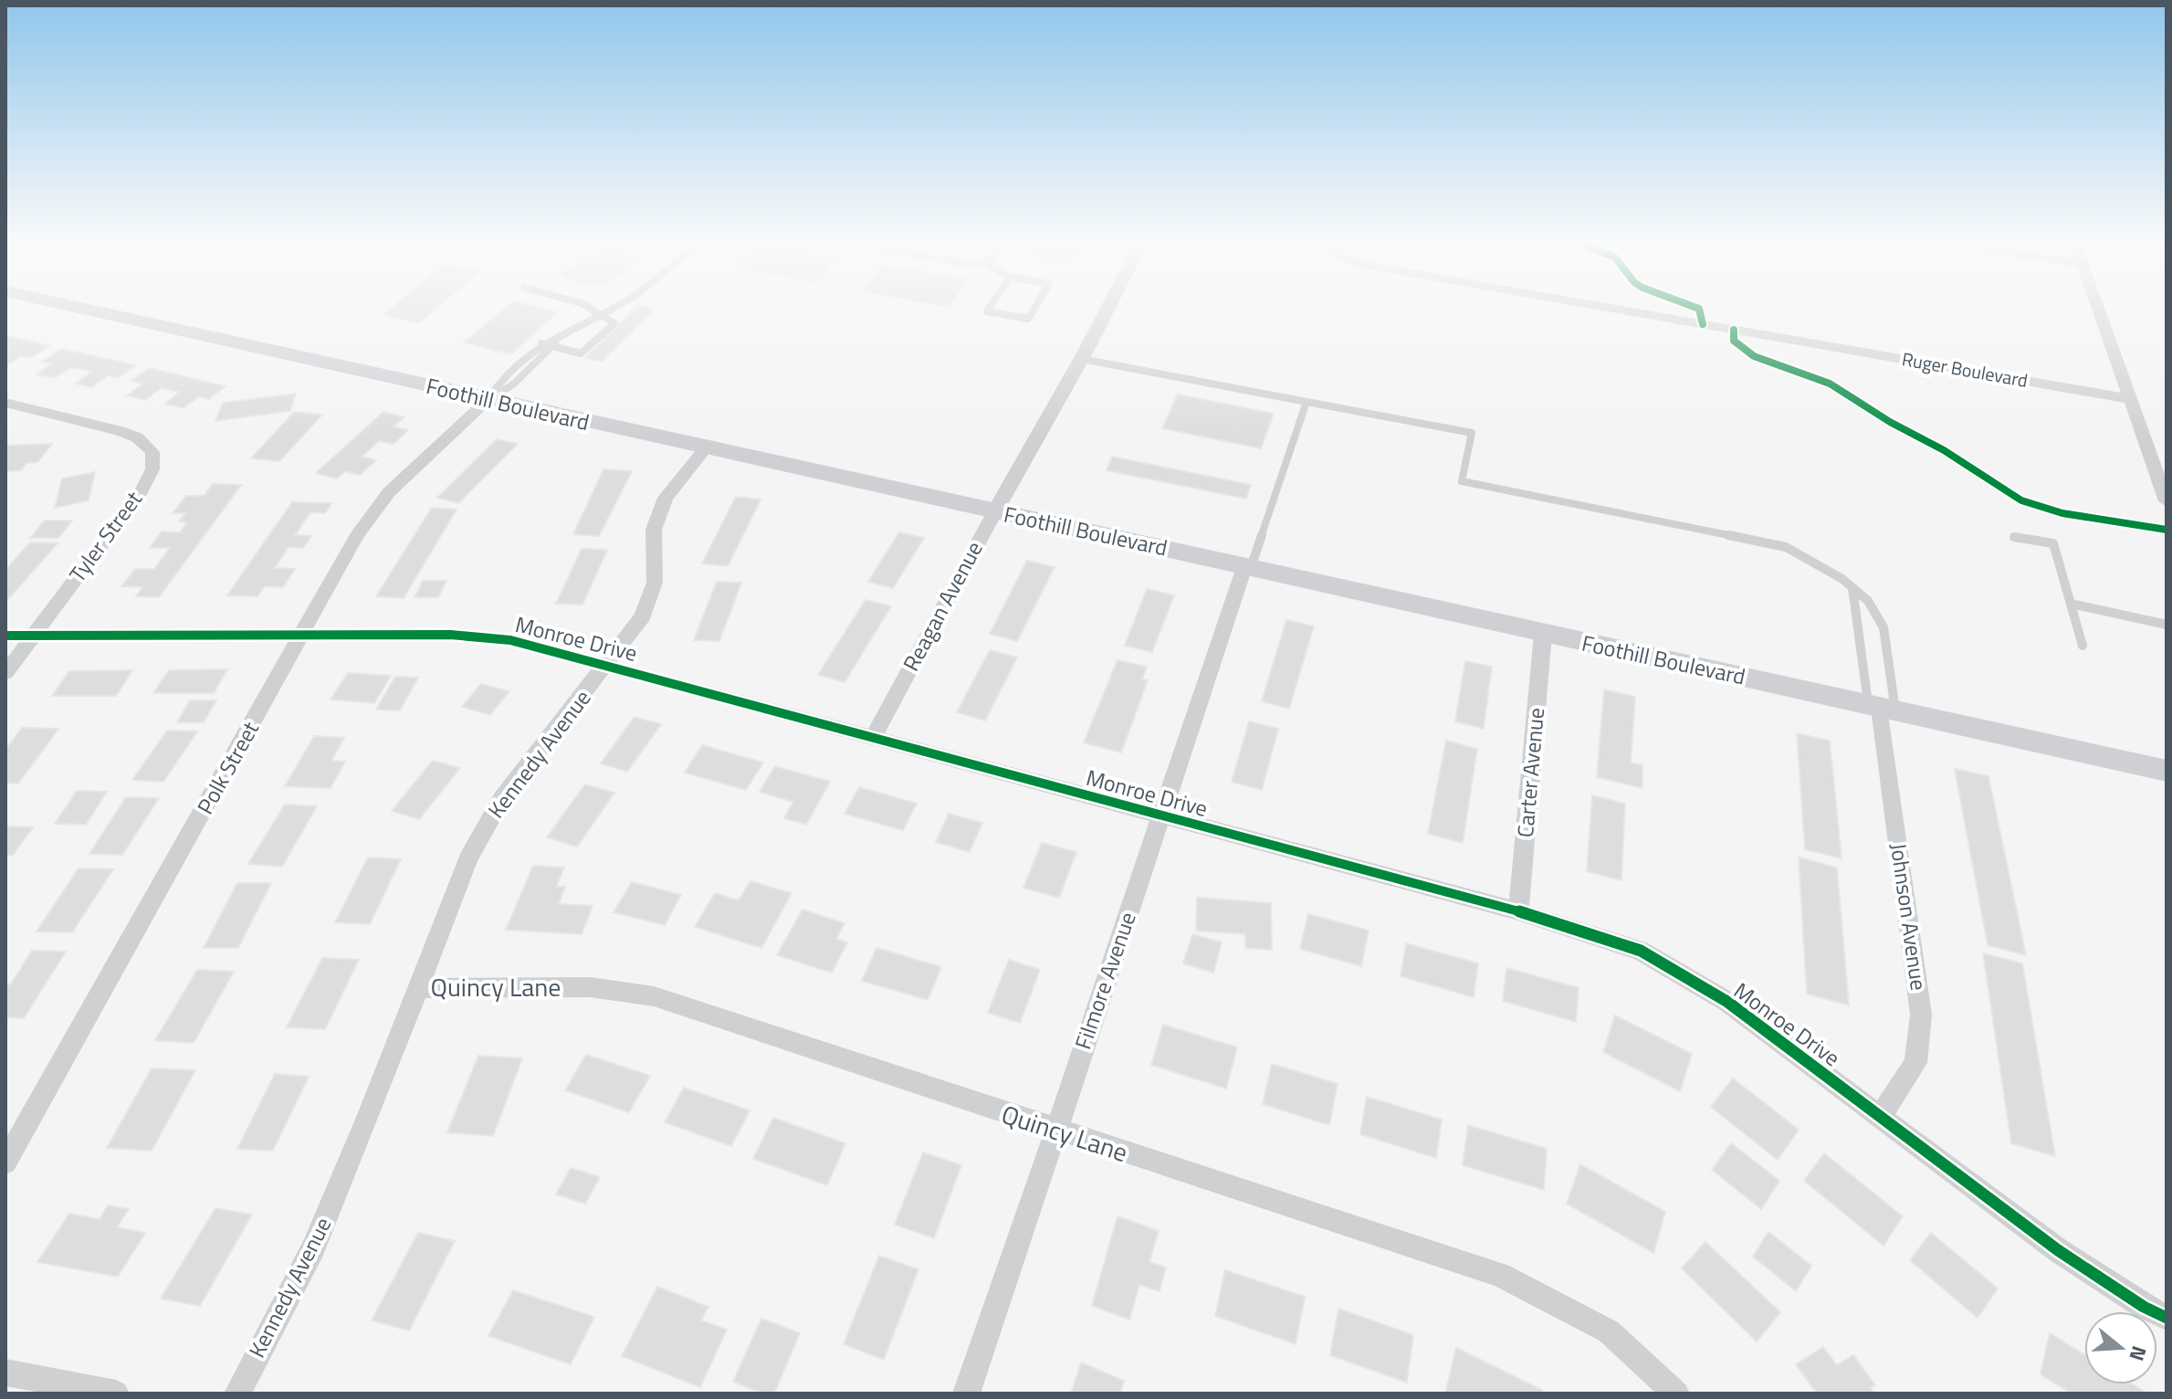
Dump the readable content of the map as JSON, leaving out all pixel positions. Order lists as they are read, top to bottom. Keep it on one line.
{"streets":{"main road":["Foothill Boulevard"],"street":["Ruger Boulevard","Tyler Street","Reagan Avenue","Monroe Drive","Kennedy Avenue","Polk Street","Carter Avenue","Johnson Avenue","Filmore Avenue","Quincy Lane"]},"crossings":[["Foothill Boulevard","Reagan Avenue"],["Foothill Boulevard","Kennedy Avenue"],["Foothill Boulevard","Polk Street"],["Foothill Boulevard","Carter Avenue"],["Foothill Boulevard","Johnson Avenue"],["Foothill Boulevard","Filmore Avenue"],["Tyler Street","Monroe Drive"],["Reagan Avenue","Monroe Drive"],["Monroe Drive","Kennedy Avenue"],["Monroe Drive","Polk Street"],["Monroe Drive","Carter Avenue"],["Monroe Drive","Johnson Avenue"],["Monroe Drive","Filmore Avenue"],["Kennedy Avenue","Quincy Lane"],["Filmore Avenue","Quincy Lane"]],"north":"right"}
